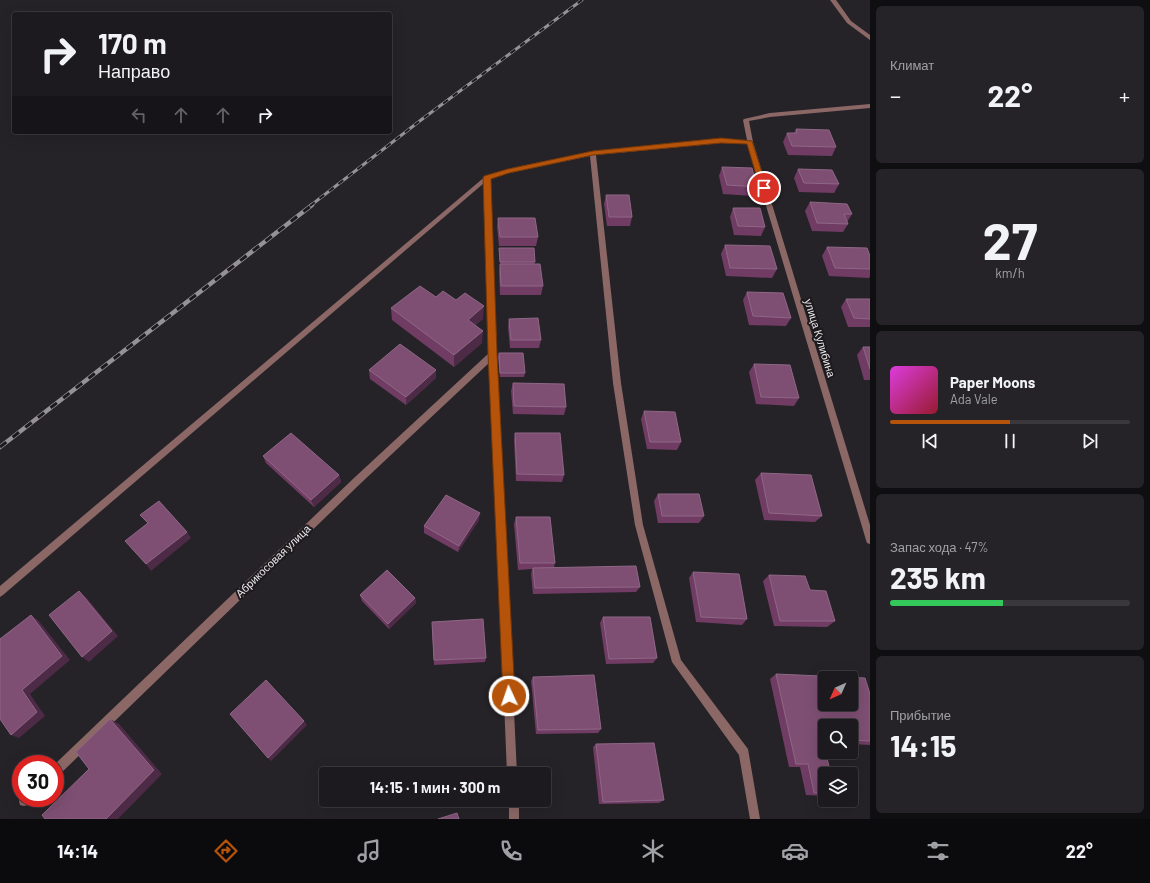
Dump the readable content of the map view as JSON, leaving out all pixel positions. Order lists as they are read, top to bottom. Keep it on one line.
{"streets":{"street":["улица Кулибина","Абрикосовая улица"]},"north":"bottom left","page":{"tile":["Климат",["27","km/h"],["Запас хода · 47%","235 km"],["Прибытие","14:15"]],"turn":["170 m","Направо"],"heat":["−","22°","+"],"song":["Paper Moons","Ada Vale"],"limit":"30","trip":"14:15 · 1 мин · 300 m","tabs":["14:14","22°"]}}
